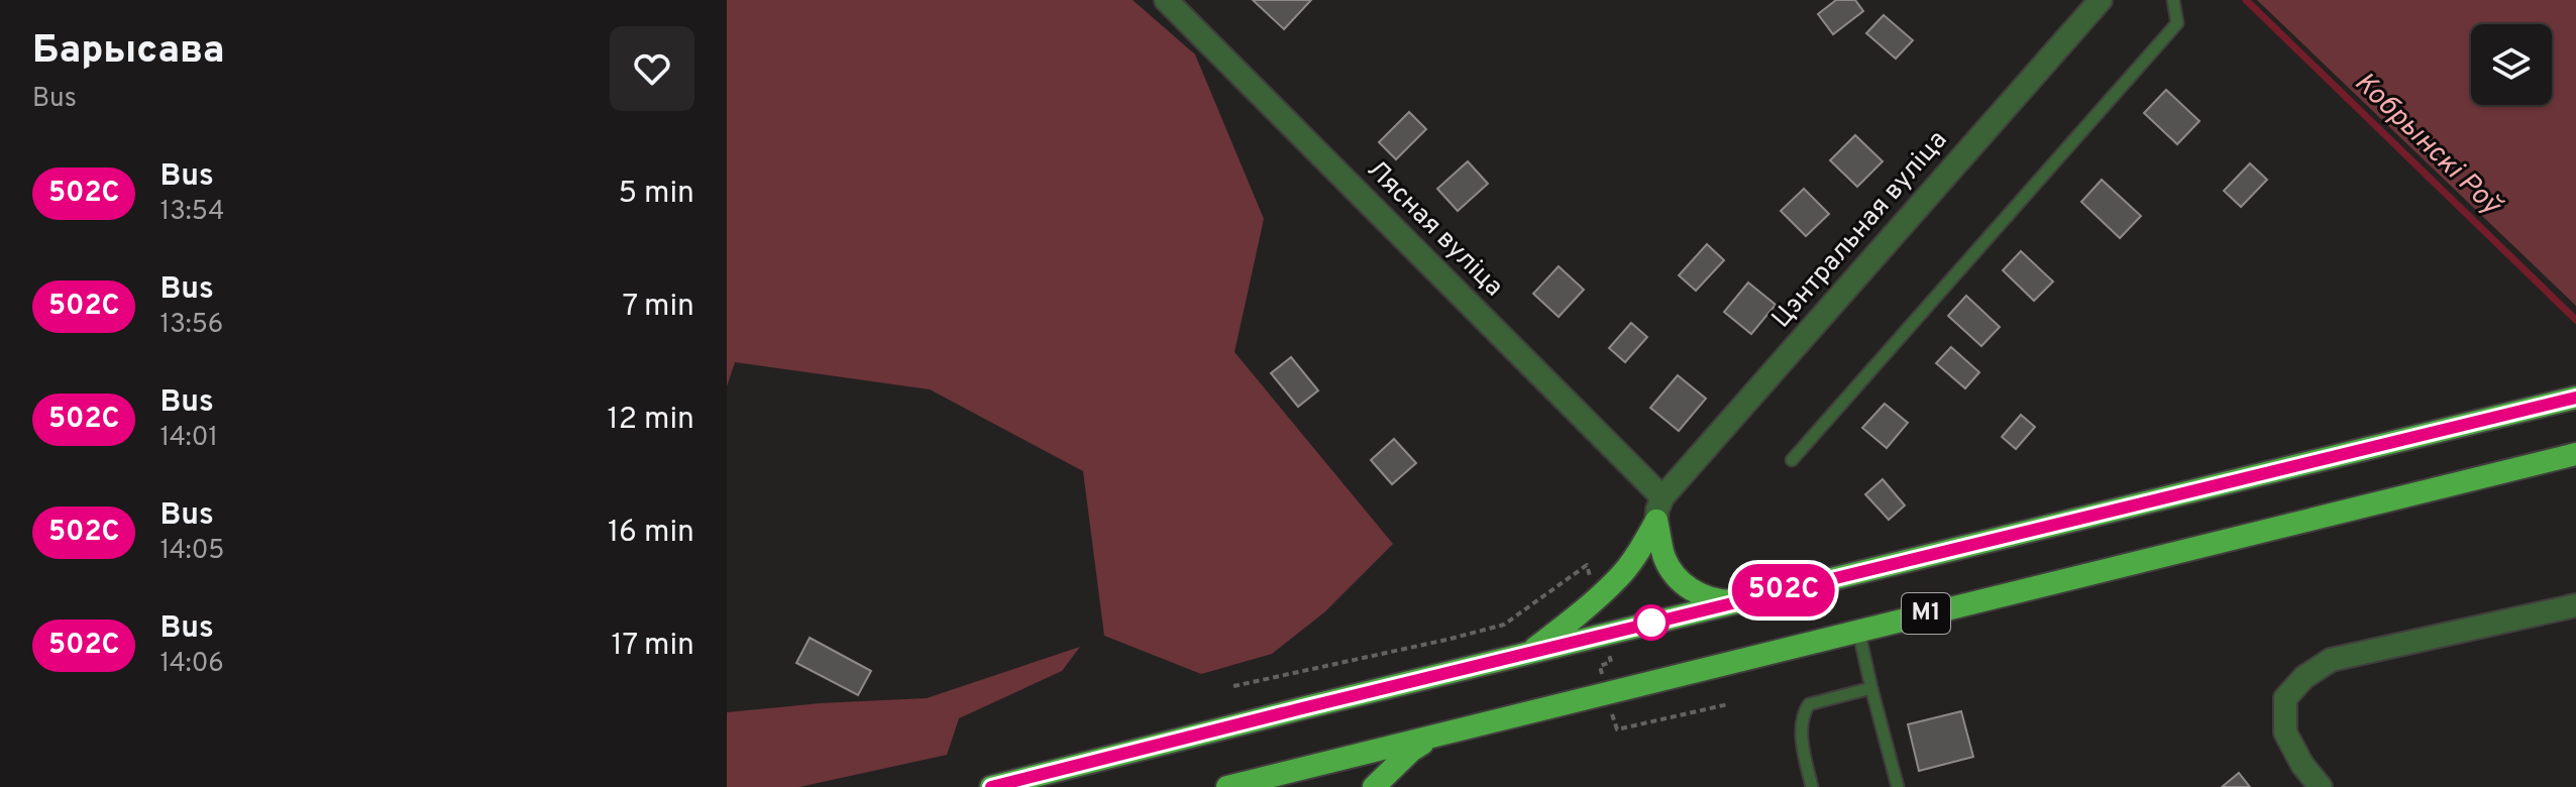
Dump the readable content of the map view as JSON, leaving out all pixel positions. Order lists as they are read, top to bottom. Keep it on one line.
{"streets":{"highway":["М1"],"street":["Лясная вуліца","Цэнтральная вуліца"]},"crossings":[["Лясная вуліца","Цэнтральная вуліца"]],"water":["Кобрынскі Роў"],"lines":["bus line 502С"],"page":{"heading":["Барысава","Bus"],"on_map":"502С","list":[{"mark":"502С","name":"Bus","note":"13:54","value":"5 min"},{"mark":"502С","name":"Bus","note":"13:56","value":"7 min"},{"mark":"502С","name":"Bus","note":"14:01","value":"12 min"},{"mark":"502С","name":"Bus","note":"14:05","value":"16 min"},{"mark":"502С","name":"Bus","note":"14:06","value":"17 min"}]}}
